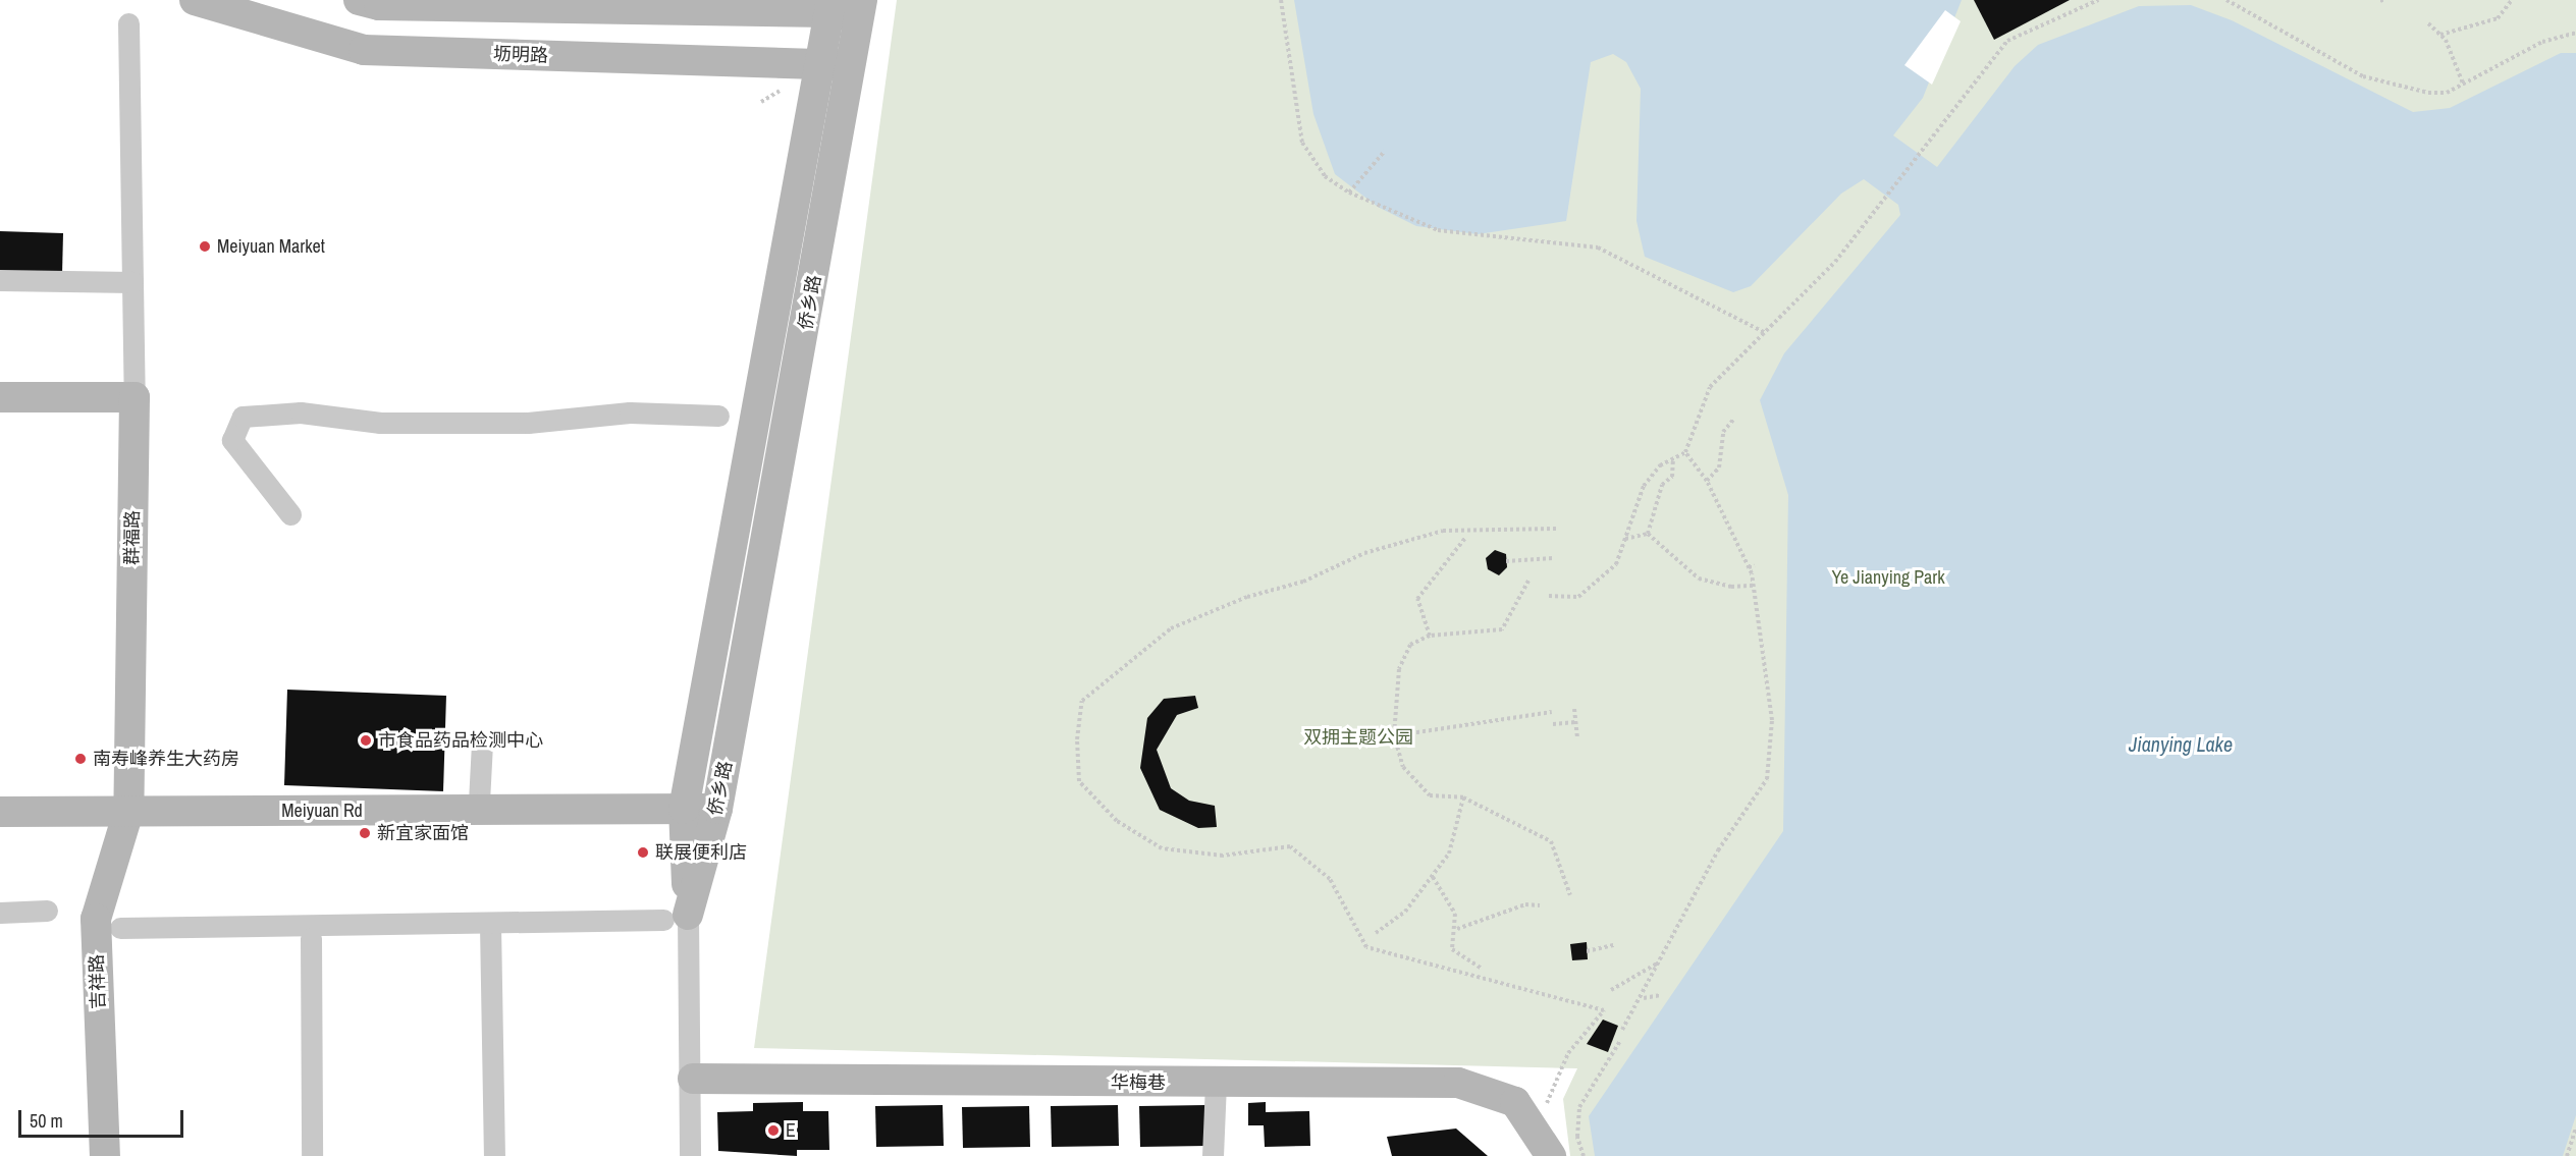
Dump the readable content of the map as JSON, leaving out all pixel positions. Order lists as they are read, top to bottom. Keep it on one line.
{"streets":{"street":["坜明路","侨乡路","群福路","Meiyuan Rd","吉祥路","华梅巷"]},"crossings":[["坜明路","侨乡路"],["侨乡路","Meiyuan Rd"],["群福路","Meiyuan Rd"],["群福路","吉祥路"],["Meiyuan Rd","吉祥路"]],"water":["Jianying Lake"],"parks":["Ye Jianying Park","双拥主题公园"],"places":["Meiyuan Market","市食品药品检测中心","南寿峰养生大药房","新宜家面馆","联展便利店","E"],"scale_bar":"50 m"}
